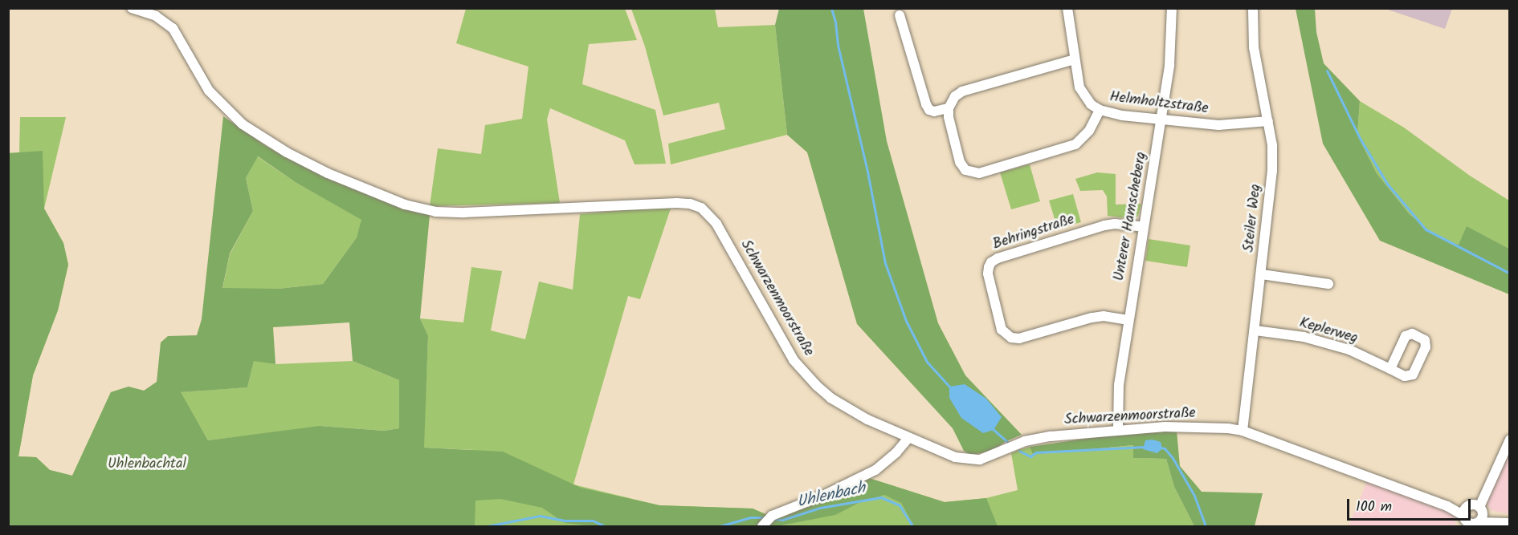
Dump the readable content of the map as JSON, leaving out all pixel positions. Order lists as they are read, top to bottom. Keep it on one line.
{"streets":{"street":["Helmholtzstraße","Unterer Hamscheberg","Steiler Weg","Behringstraße","Schwarzenmoorstraße","Keplerweg"]},"crossings":[["Helmholtzstraße","Unterer Hamscheberg"],["Helmholtzstraße","Steiler Weg"],["Unterer Hamscheberg","Behringstraße"],["Unterer Hamscheberg","Schwarzenmoorstraße"],["Steiler Weg","Schwarzenmoorstraße"],["Steiler Weg","Keplerweg"]],"water":["Uhlenbach"],"parks":["Uhlenbachtal"],"scale_bar":"100 m"}
